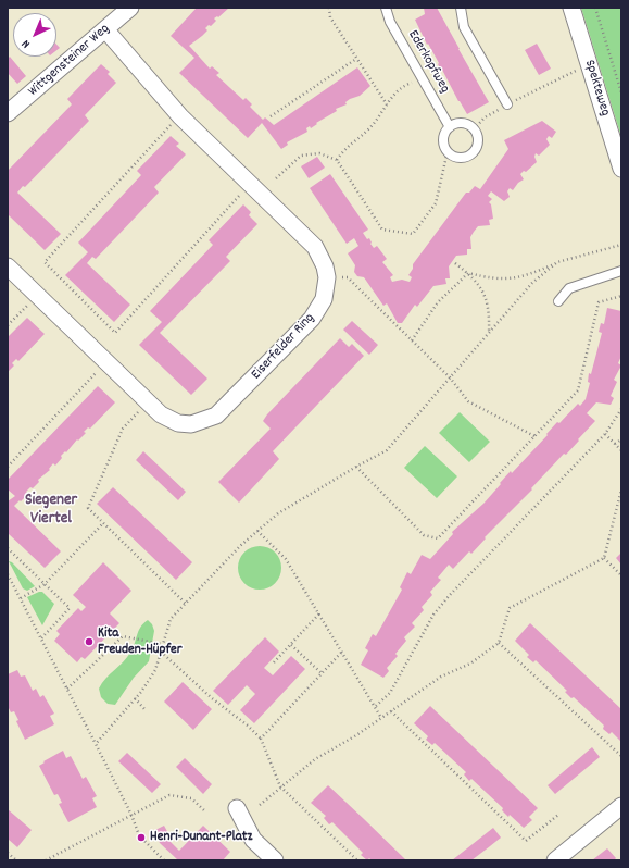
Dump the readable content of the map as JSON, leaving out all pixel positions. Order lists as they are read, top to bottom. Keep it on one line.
{"streets":{"street":["Wittgensteiner Weg","Spekteweg","Eiserfelder Ring"],"lane":["Ederkopfweg"]},"crossings":[["Wittgensteiner Weg","Eiserfelder Ring"]],"districts":["Siegener Viertel"],"places":["Kita Freuden-Hüpfer","Henri-Dunant-Platz"],"north":"bottom left"}
